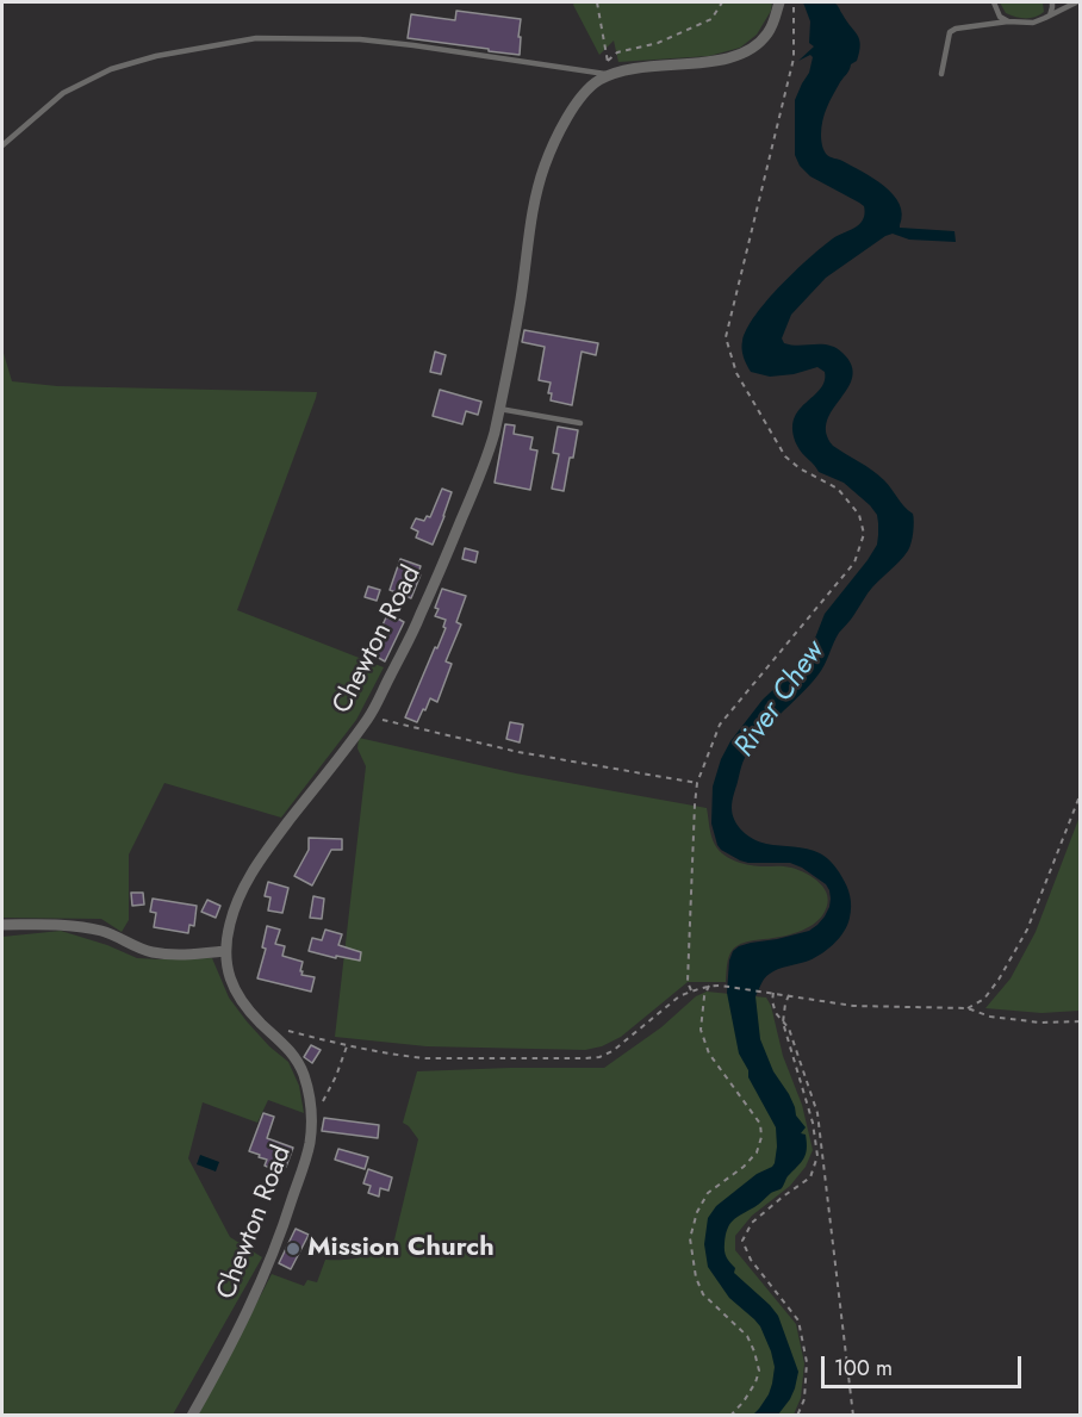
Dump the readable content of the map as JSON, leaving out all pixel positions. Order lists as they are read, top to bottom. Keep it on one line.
{"streets":{"street":["Chewton Road"]},"water":["River Chew"],"places":["Mission Church"],"scale_bar":"100 m"}
